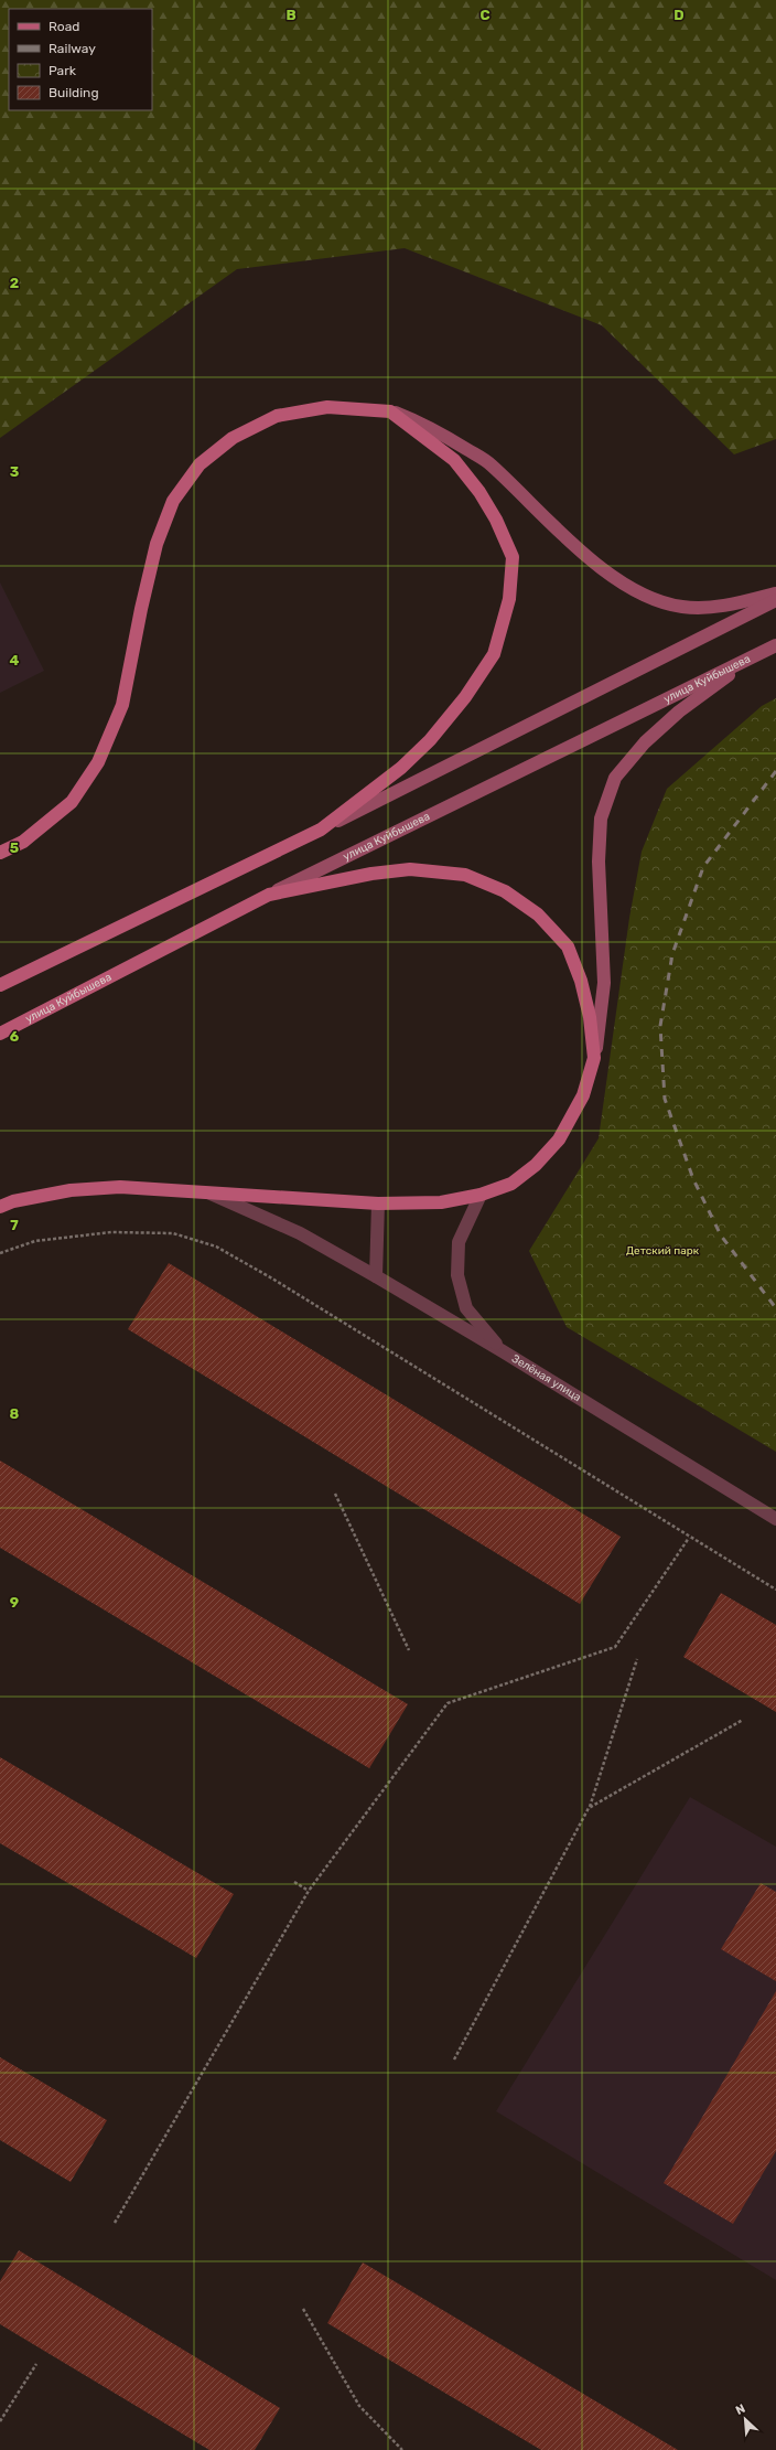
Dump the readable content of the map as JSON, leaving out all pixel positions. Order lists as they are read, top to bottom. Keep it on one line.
{"streets":{"main road":["улица Куйбышева"],"street":["Зелёная улица"]},"parks":["Детский парк"],"legend":["Road","Railway","Park","Building"],"north":"top left","grid":{"columns":["B","C","D"],"rows":["2","3","4","5","6","7","8","9"]}}
